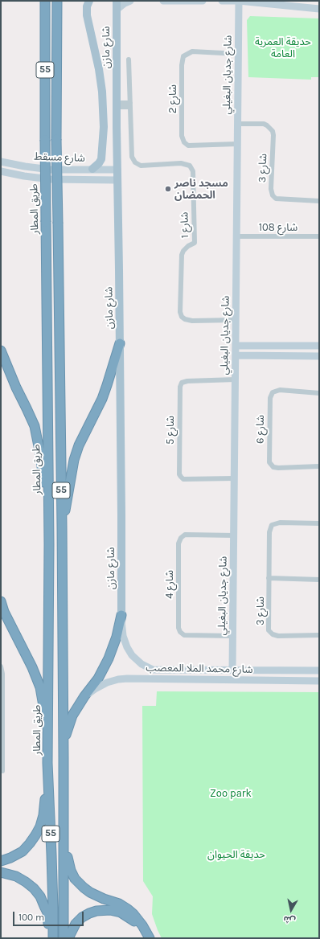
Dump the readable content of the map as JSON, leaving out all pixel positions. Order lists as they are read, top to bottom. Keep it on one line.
{"streets":{"highway":["55","طريق المطار"],"main road":["شارع مازن"],"street":["شارع جديان البغيلي","شارع 2","شارع مسقط","شارع 3","شارع 1","شارع 108","شارع 6","شارع 5","شارع 4","شارع محمد الملا المعصب"]},"crossings":[["شارع مازن","شارع مسقط"],["شارع مازن","شارع محمد الملا المعصب"],["شارع جديان البغيلي","شارع 2"],["شارع جديان البغيلي","شارع 3"],["شارع جديان البغيلي","شارع 1"],["شارع جديان البغيلي","شارع 108"],["شارع جديان البغيلي","شارع 5"],["شارع جديان البغيلي","شارع 4"],["شارع جديان البغيلي","شارع محمد الملا المعصب"]],"parks":["حديقة العمرية العامة","Zoo park","حديقة الحيوان"],"places":["مسجد ناصر الحمضان"],"scale_bar":"100 m","north":"bottom"}
